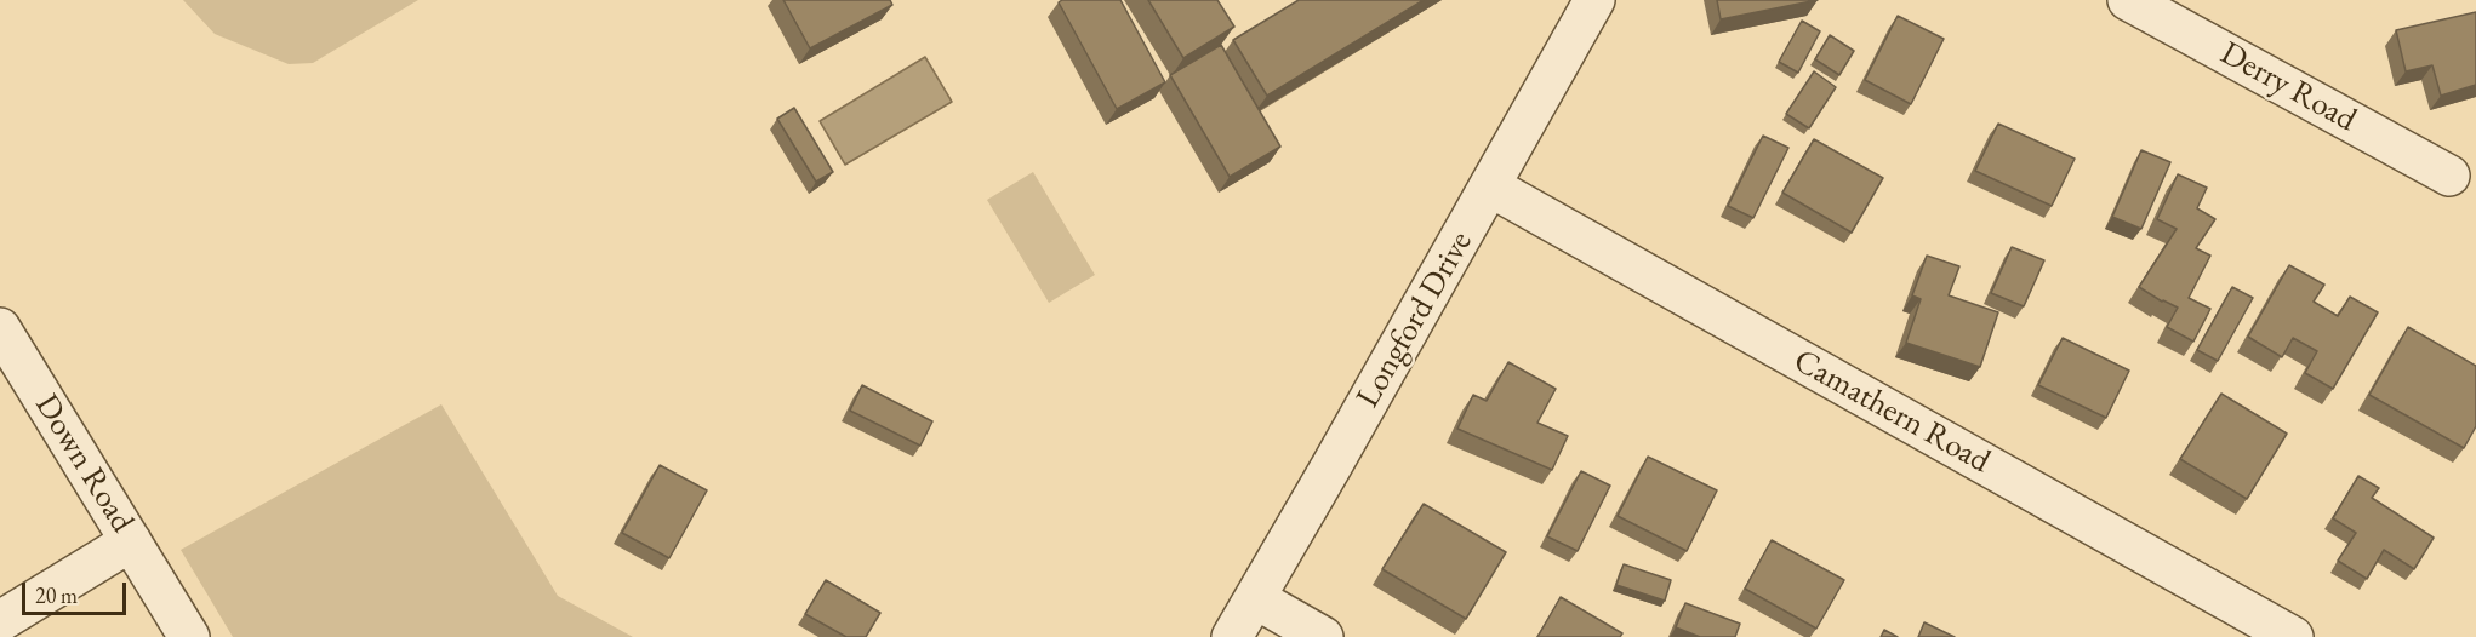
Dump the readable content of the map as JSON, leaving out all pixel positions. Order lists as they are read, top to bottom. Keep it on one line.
{"streets":{"street":["Derry Road","Longford Drive","Camathern Road","Down Road"]},"crossings":[["Longford Drive","Camathern Road"]],"scale_bar":"20 m"}
